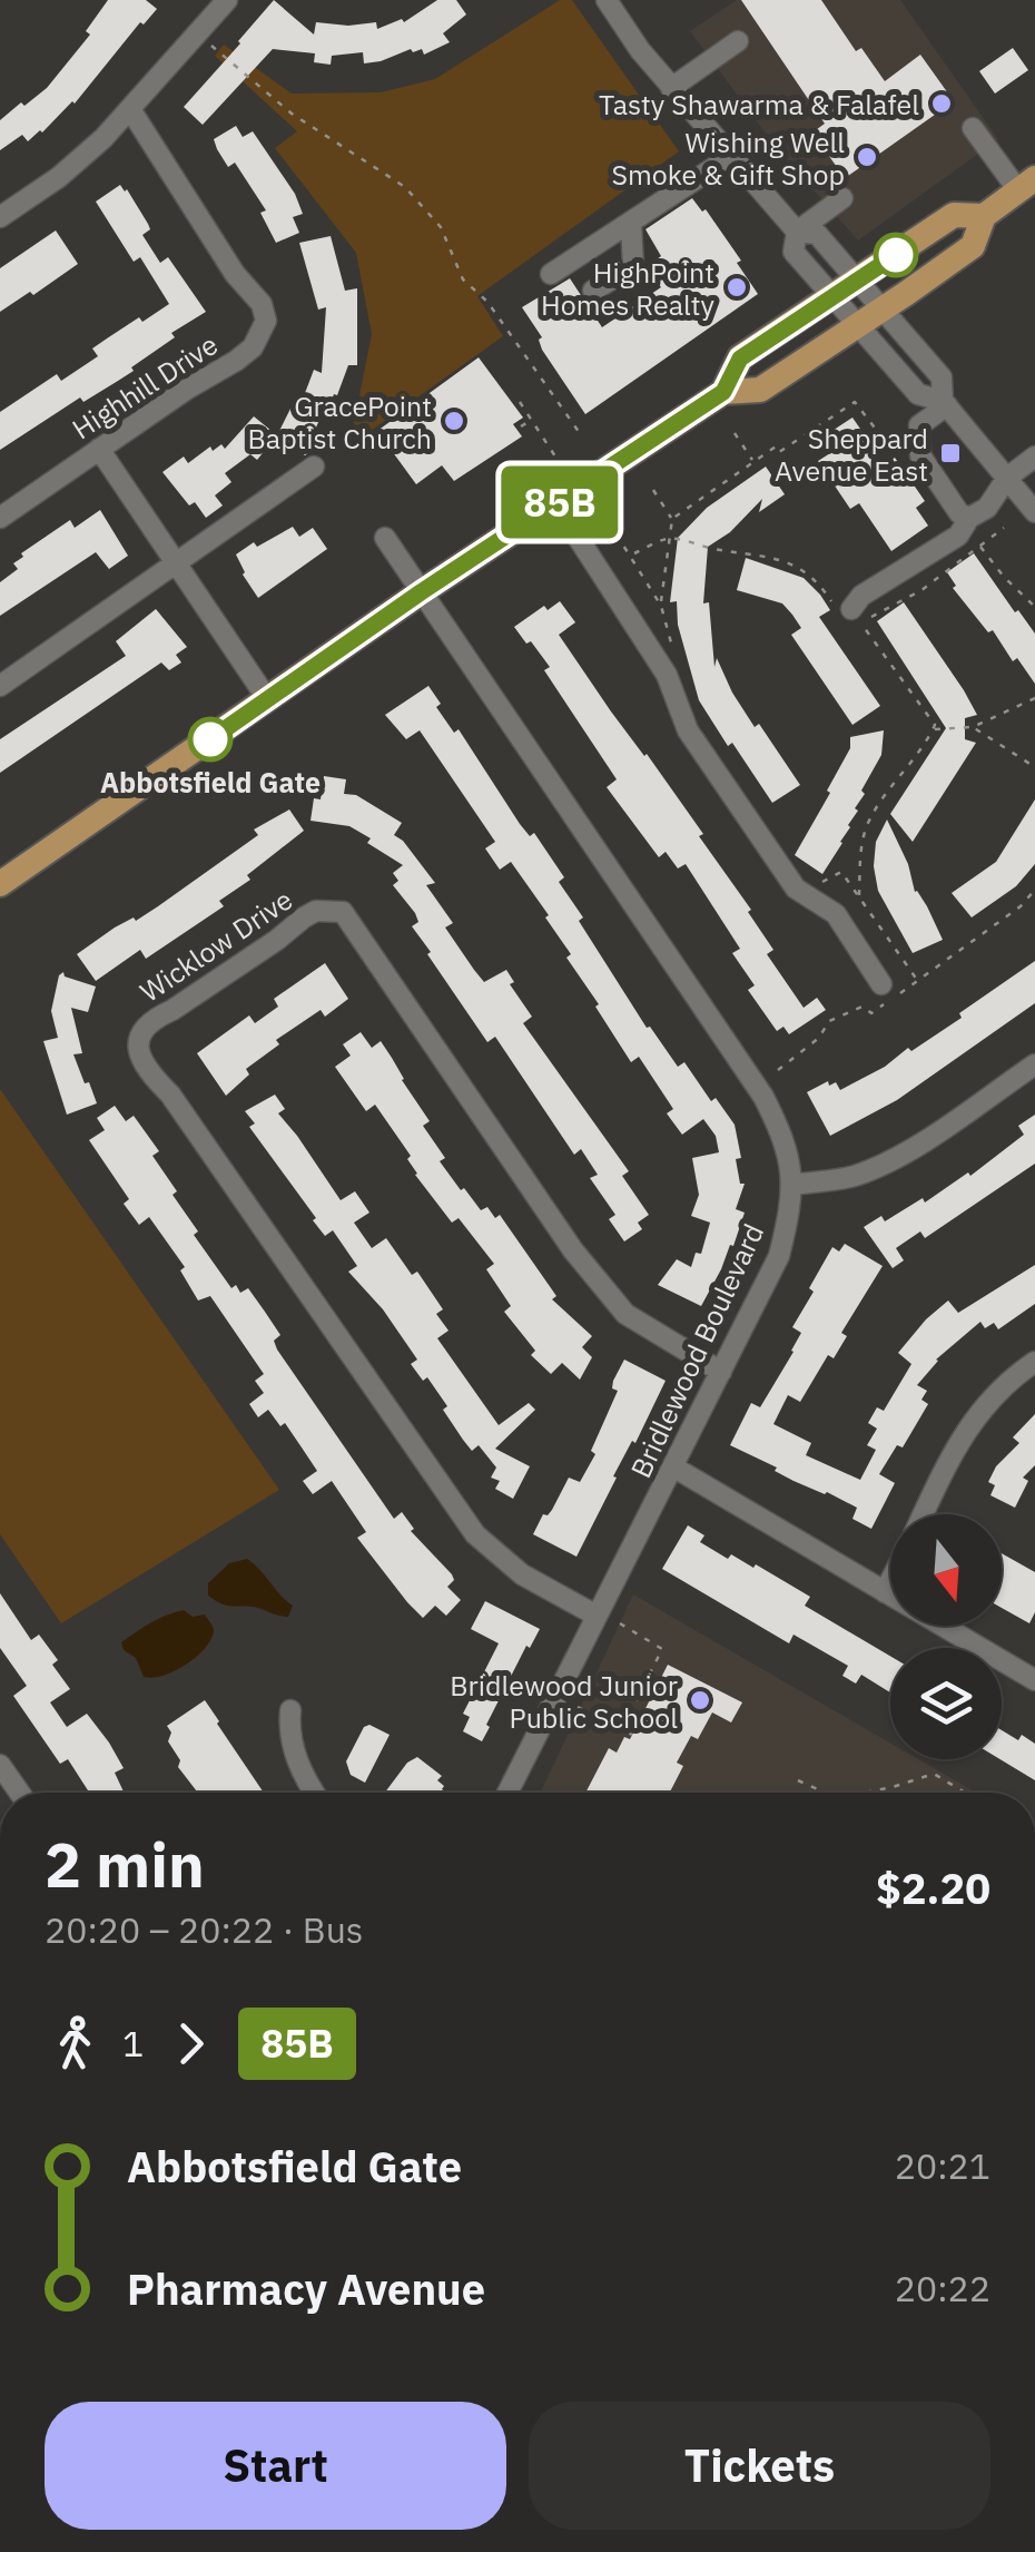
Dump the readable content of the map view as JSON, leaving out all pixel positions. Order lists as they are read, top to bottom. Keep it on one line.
{"streets":{"street":["Highhill Drive","Wicklow Drive","Bridlewood Boulevard"]},"crossings":[["Wicklow Drive","Bridlewood Boulevard"]],"places":{"other":["Tasty Shawarma & Falafel","Wishing Well Smoke & Gift Shop","HighPoint Homes Realty","GracePoint Baptist Church","Abbotsfield Gate","Bridlewood Junior Public School"],"transit":["Sheppard Avenue East"]},"lines":["bus line 85B"],"north":"bottom","page":{"on_map":"85B","heading":["2 min","20:20 – 20:22 · Bus","$2.20"],"legs":["1","85B"],"list":[{"name":"Abbotsfield Gate","value":"20:21"},{"name":"Pharmacy Avenue","value":"20:22"}],"buttons":["Start","Tickets"]}}
